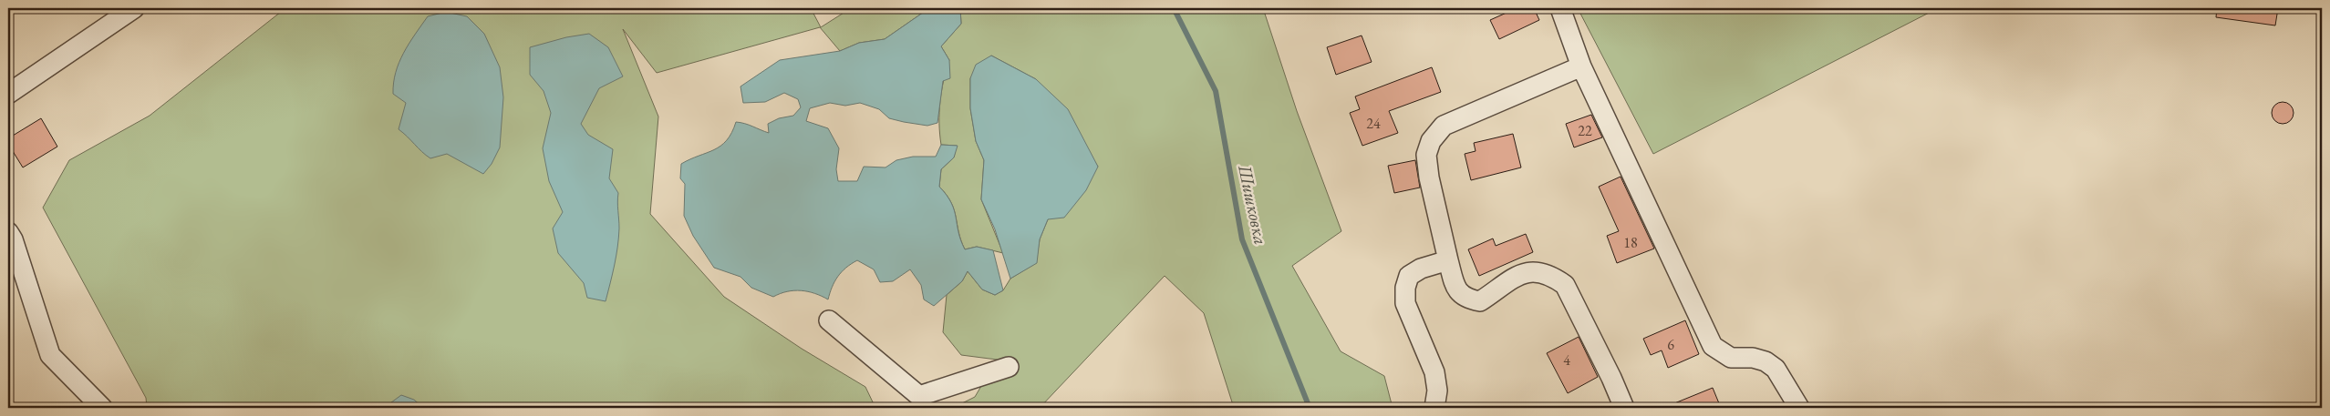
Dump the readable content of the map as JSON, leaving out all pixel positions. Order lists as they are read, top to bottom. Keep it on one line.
{"water":["Шишковка"],"house_numbers":["24","22","18","6","4"]}
